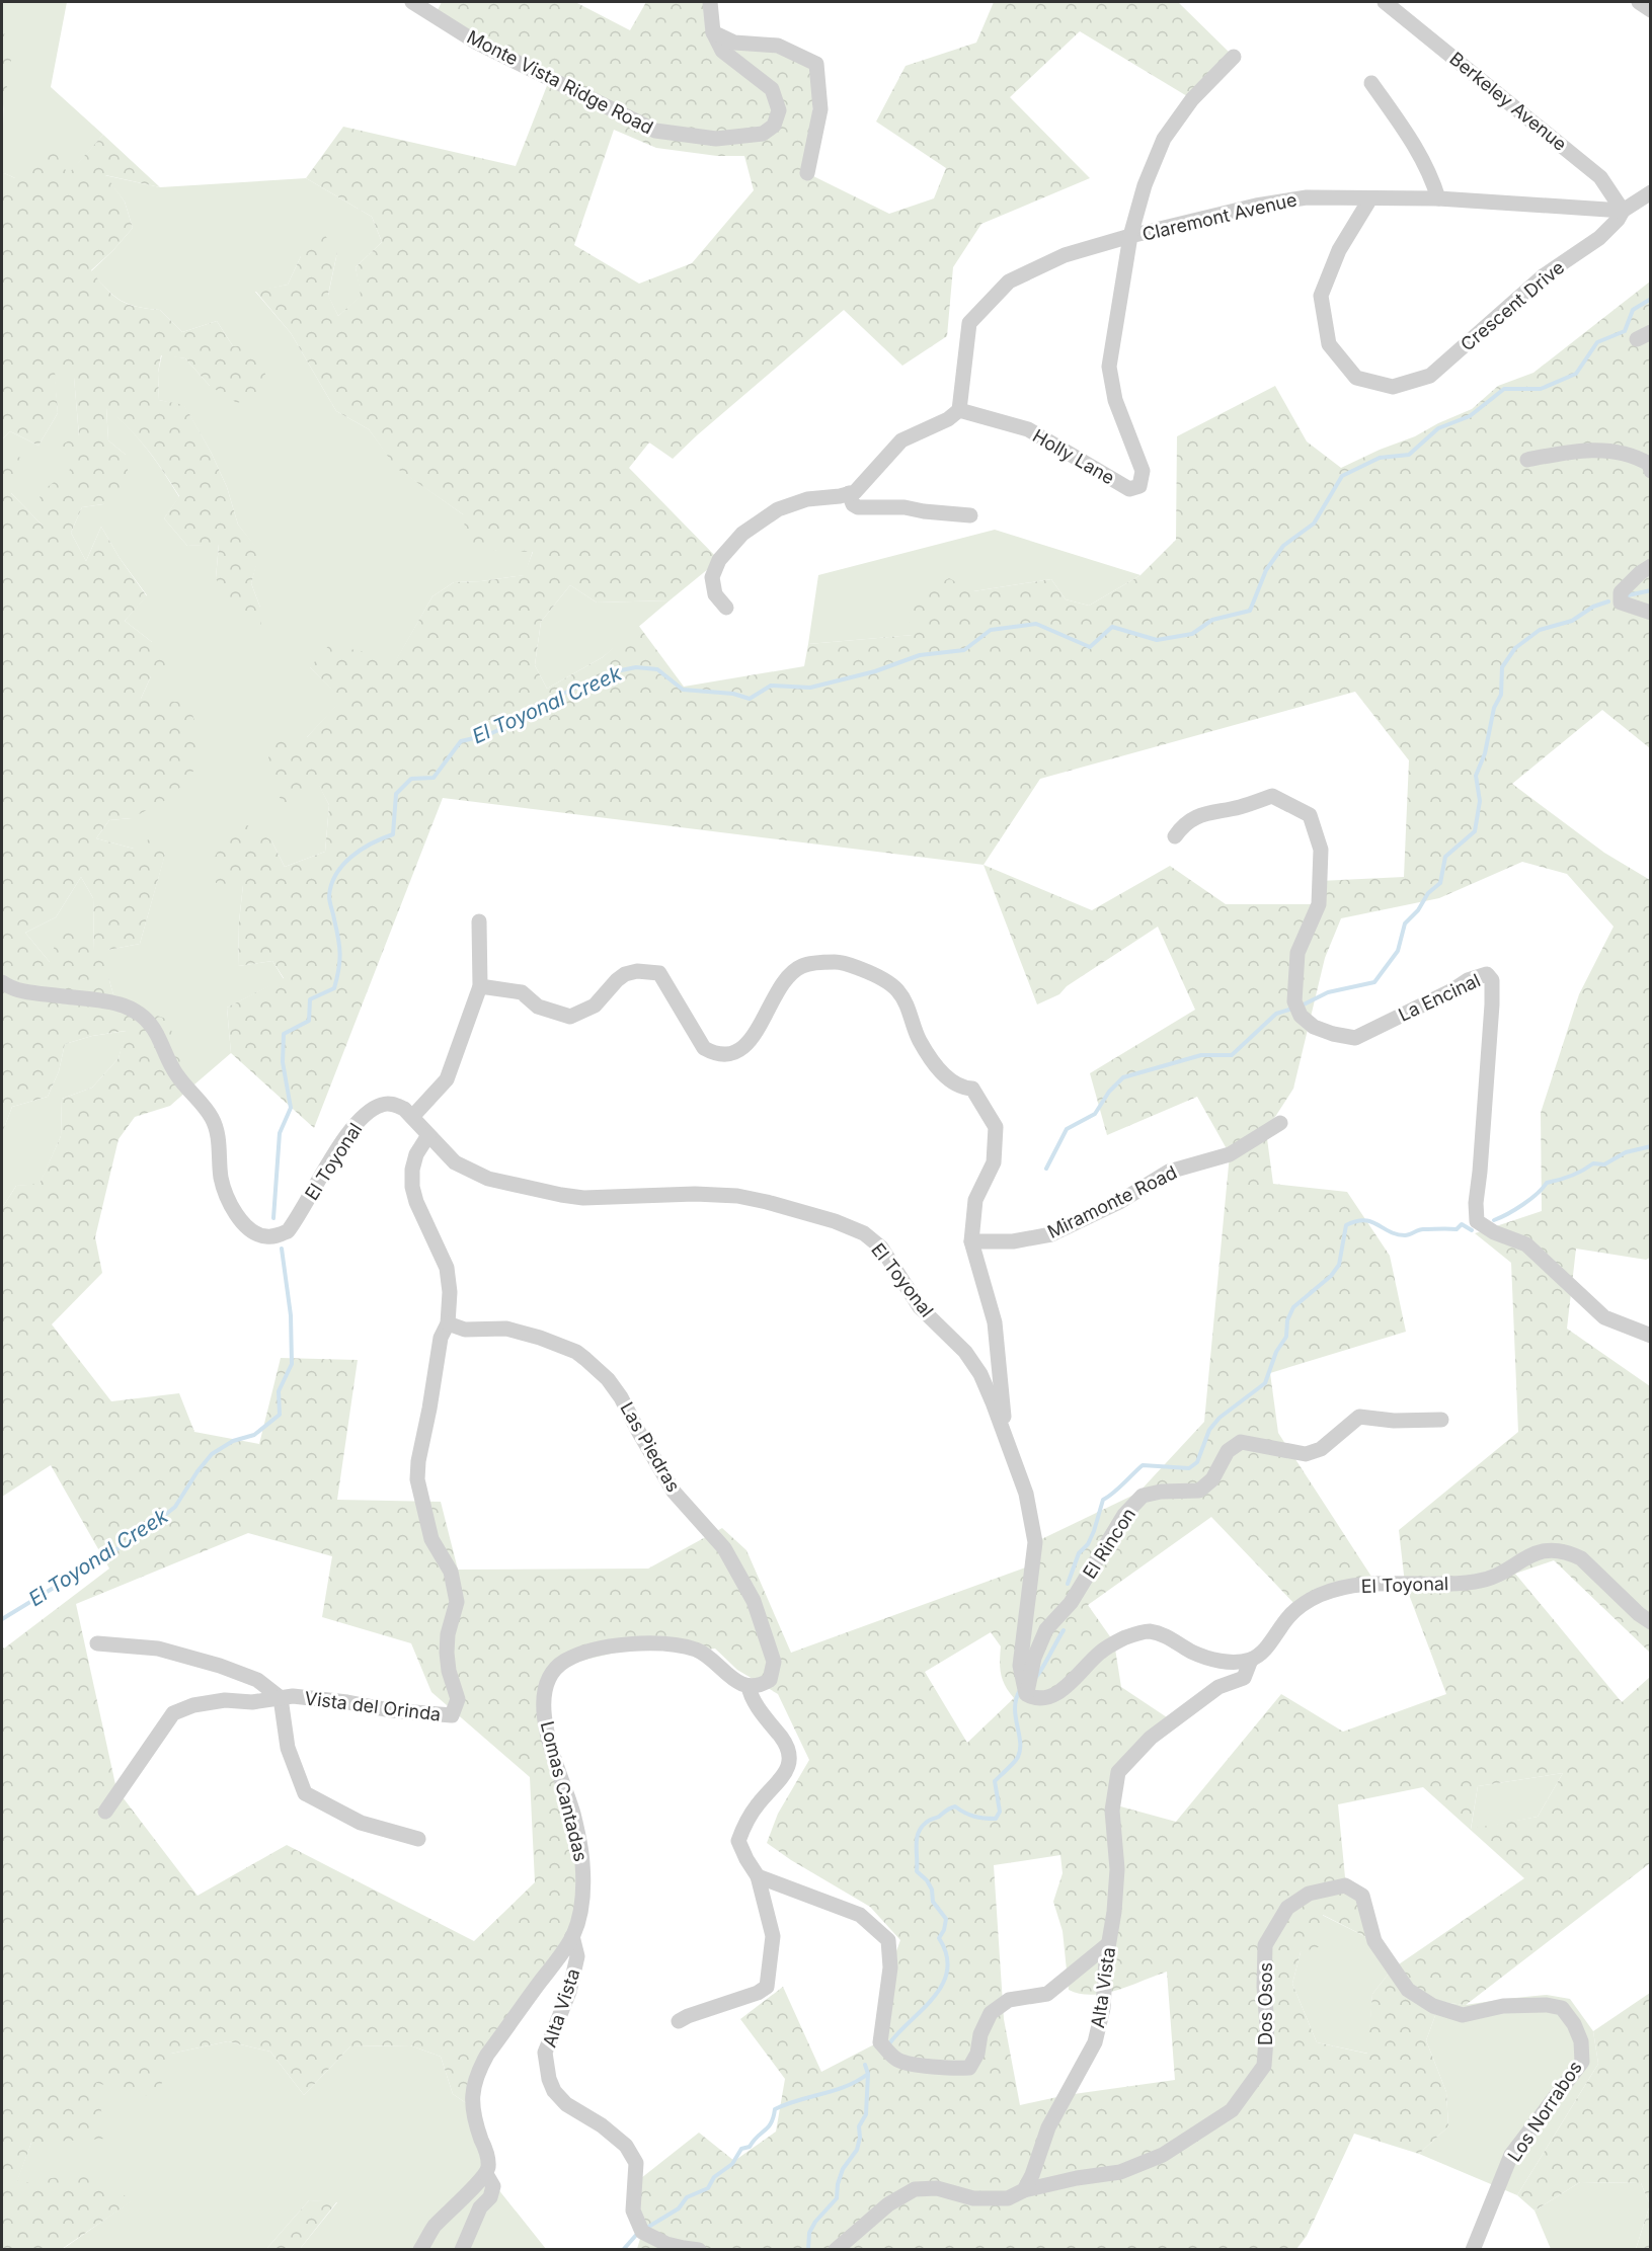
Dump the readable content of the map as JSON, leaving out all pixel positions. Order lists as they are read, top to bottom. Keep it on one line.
{"streets":{"street":["Monte Vista Ridge Road","Berkeley Avenue","Claremont Avenue","Crescent Drive","Holly Lane","La Encinal","El Toyonal","Miramonte Road","Las Piedras","El Rincon","Vista del Orinda","Lomas Cantadas","Alta Vista","Dos Osos","Los Norrabos"]},"crossings":[["Berkeley Avenue","Claremont Avenue"],["Berkeley Avenue","Crescent Drive"],["Claremont Avenue","Crescent Drive"],["Claremont Avenue","Holly Lane"],["El Toyonal","El Rincon"],["El Toyonal","Vista del Orinda"],["El Toyonal","Alta Vista"],["Las Piedras","Vista del Orinda"],["Las Piedras","Lomas Cantadas"],["Lomas Cantadas","Alta Vista"],["Alta Vista","Dos Osos"],["Dos Osos","Los Norrabos"]],"water":["El Toyonal Creek"]}
